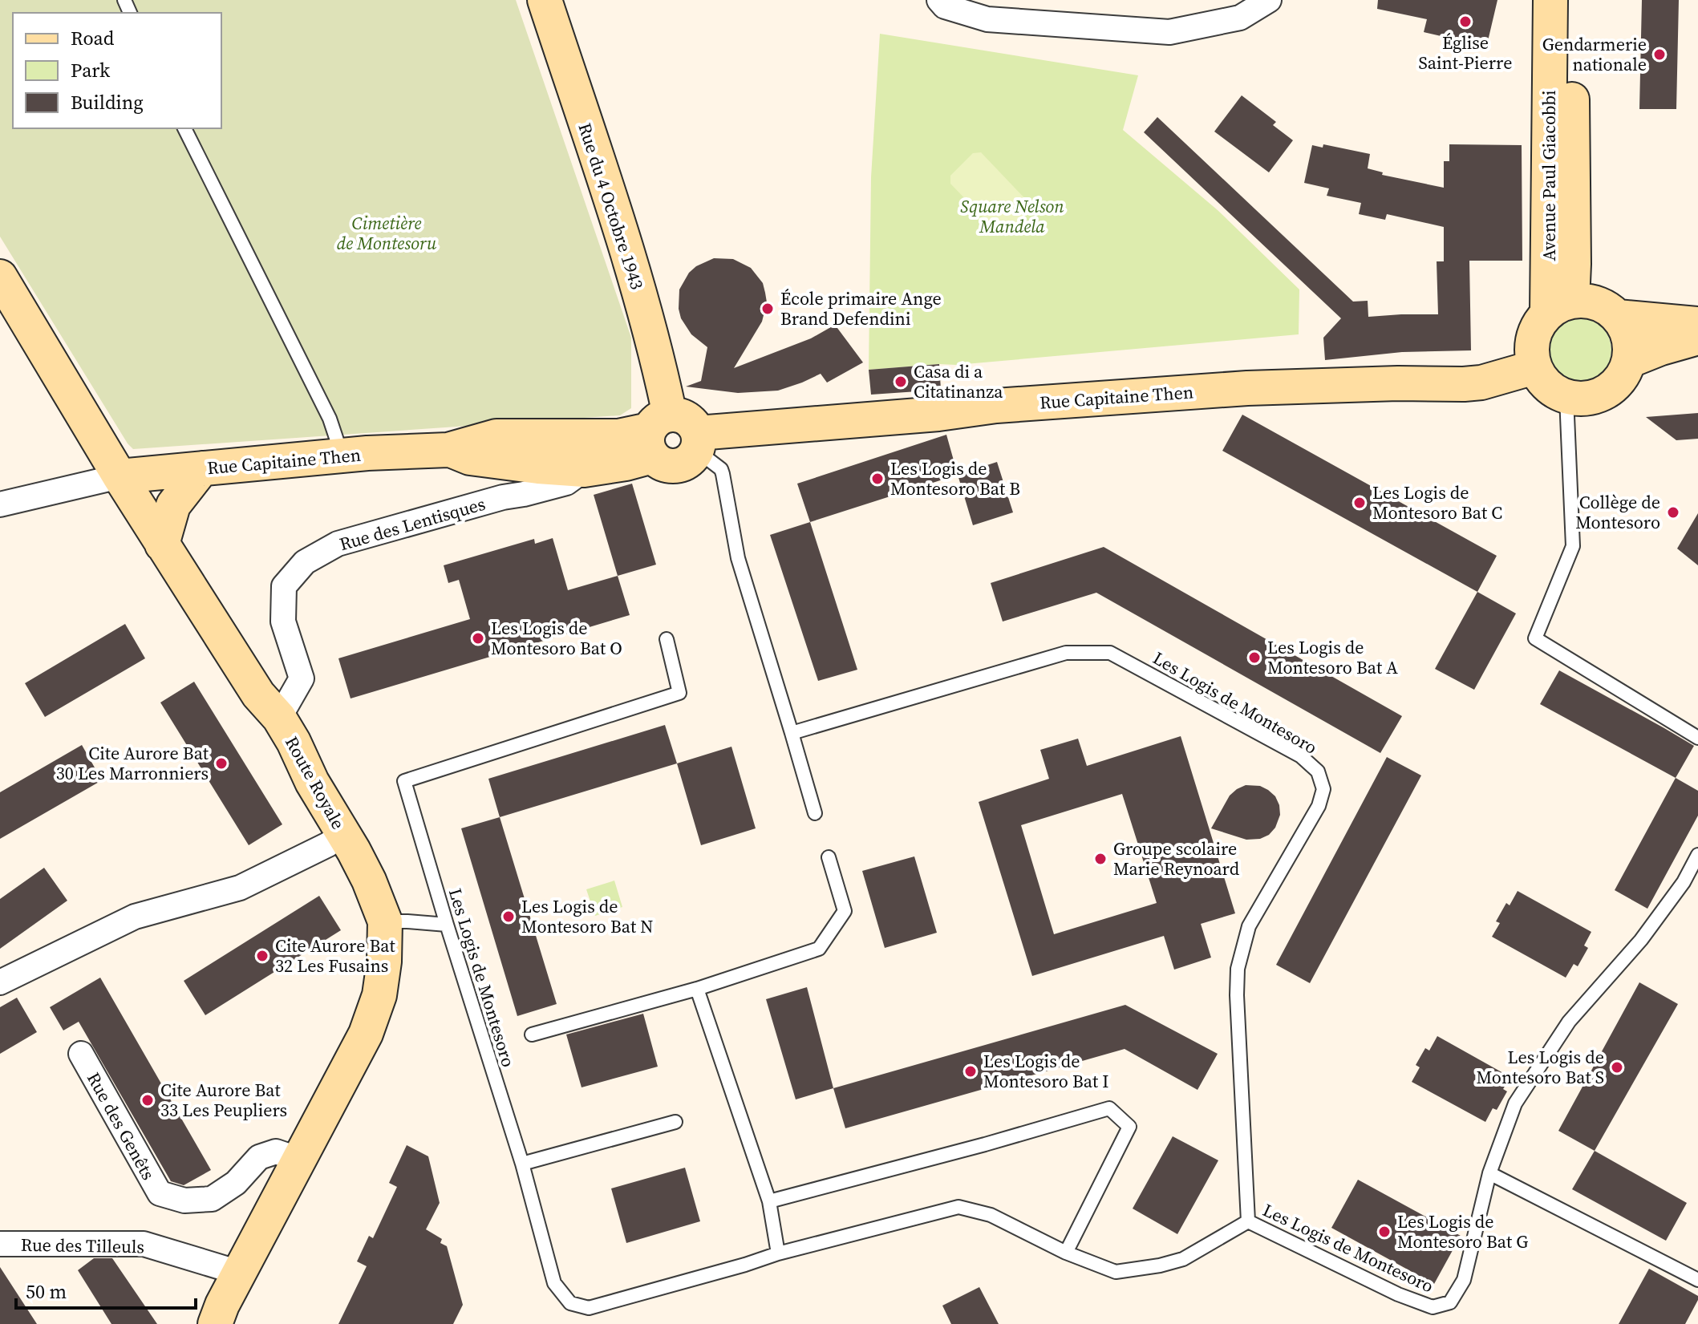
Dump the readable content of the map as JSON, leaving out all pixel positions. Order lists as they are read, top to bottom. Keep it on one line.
{"streets":{"main road":["Avenue Paul Giacobbi","Rue du 4 Octobre 1943","Rue Capitaine Then","Route Royale"],"street":["Rue des Lentisques","Rue des Genêts","Rue des Tilleuls"],"lane":["Les Logis de Montesoro"]},"crossings":[["Avenue Paul Giacobbi","Rue Capitaine Then"],["Rue du 4 Octobre 1943","Rue Capitaine Then"],["Rue Capitaine Then","Rue des Lentisques"],["Rue Capitaine Then","Route Royale"],["Rue des Lentisques","Route Royale"],["Route Royale","Rue des Genêts"],["Route Royale","Rue des Tilleuls"]],"parks":["Square Nelson Mandela","Cimetière de Montesoru"],"places":["Église Saint-Pierre","Gendarmerie nationale","École primaire Ange Brand Defendini","Casa di a Citatinanza","Les Logis de Montesoro Bat B","Les Logis de Montesoro Bat C","Collège de Montesoro","Les Logis de Montesoro Bat O","Les Logis de Montesoro Bat A","Cite Aurore Bat 30 Les Marronniers","Groupe scolaire Marie Reynoard","Les Logis de Montesoro Bat N","Cite Aurore Bat 32 Les Fusains","Les Logis de Montesoro Bat S","Les Logis de Montesoro Bat I","Cite Aurore Bat 33 Les Peupliers","Les Logis de Montesoro Bat G"],"legend":["Road","Park","Building"],"scale_bar":"50 m"}
